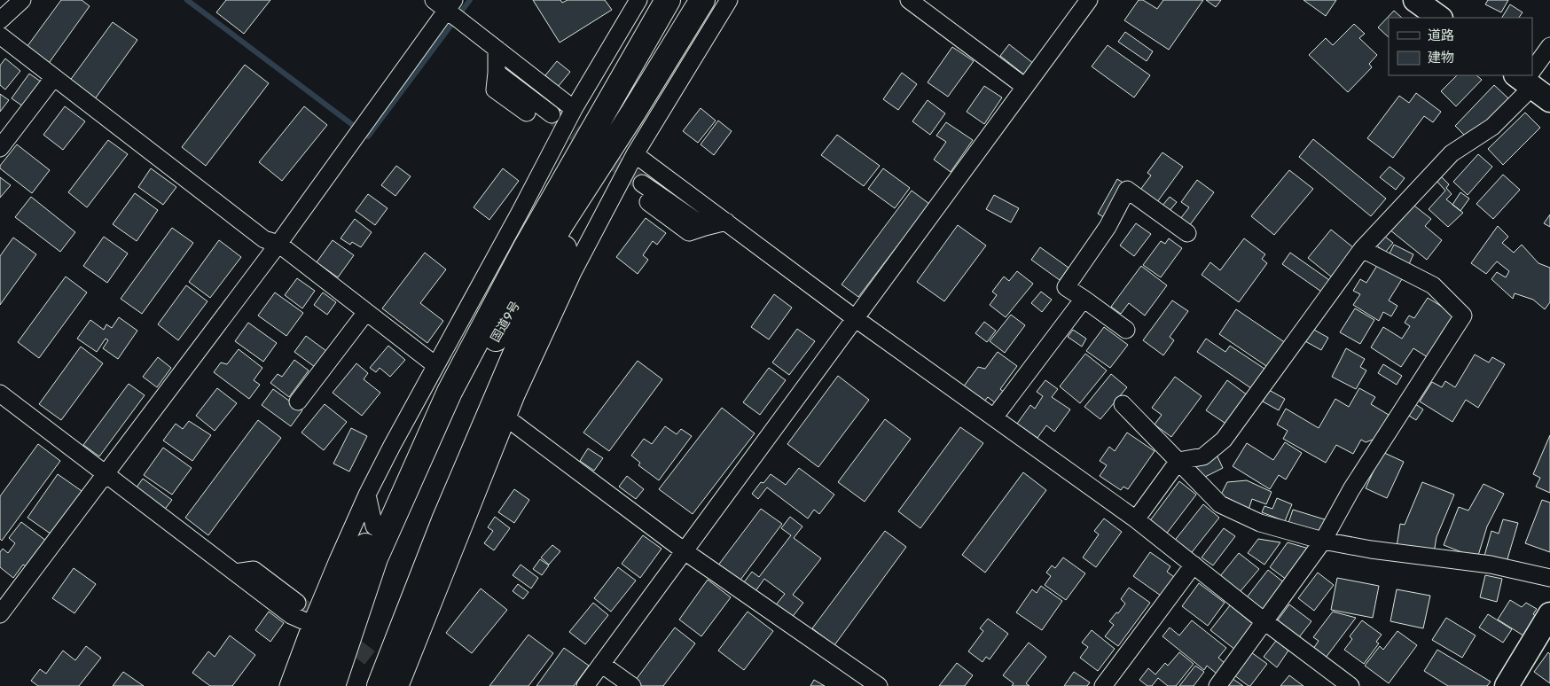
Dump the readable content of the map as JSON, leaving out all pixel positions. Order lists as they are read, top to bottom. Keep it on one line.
{"streets":{"highway":["国道9号"]},"legend":["道路","建物"]}
